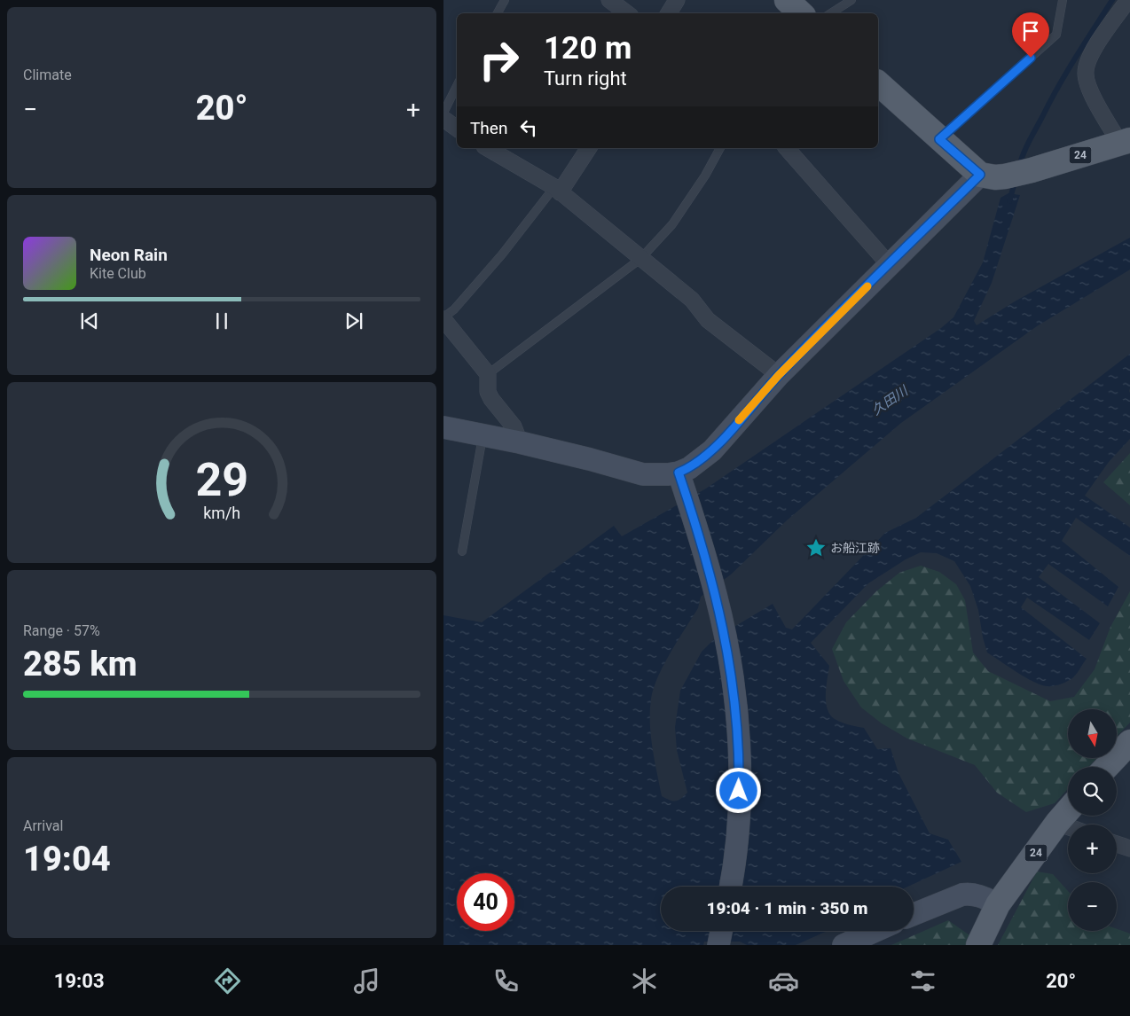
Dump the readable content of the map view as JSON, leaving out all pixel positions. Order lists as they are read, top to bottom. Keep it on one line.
{"streets":{"main road":["24"]},"water":["久田川"],"places":{"place":["お船江跡"]},"north":"bottom","page":{"tile":["Climate",["Range · 57%","285 km"],["Arrival","19:04"]],"turn":["120 m","Turn right"],"heat":["−","20°","+"],"then":"Then","song":["Neon Rain","Kite Club"],"map_buttons":["+","−"],"limit":"40","trip":"19:04 · 1 min · 350 m","tabs":["19:03","20°"],"gauge":["29","km/h"]}}
